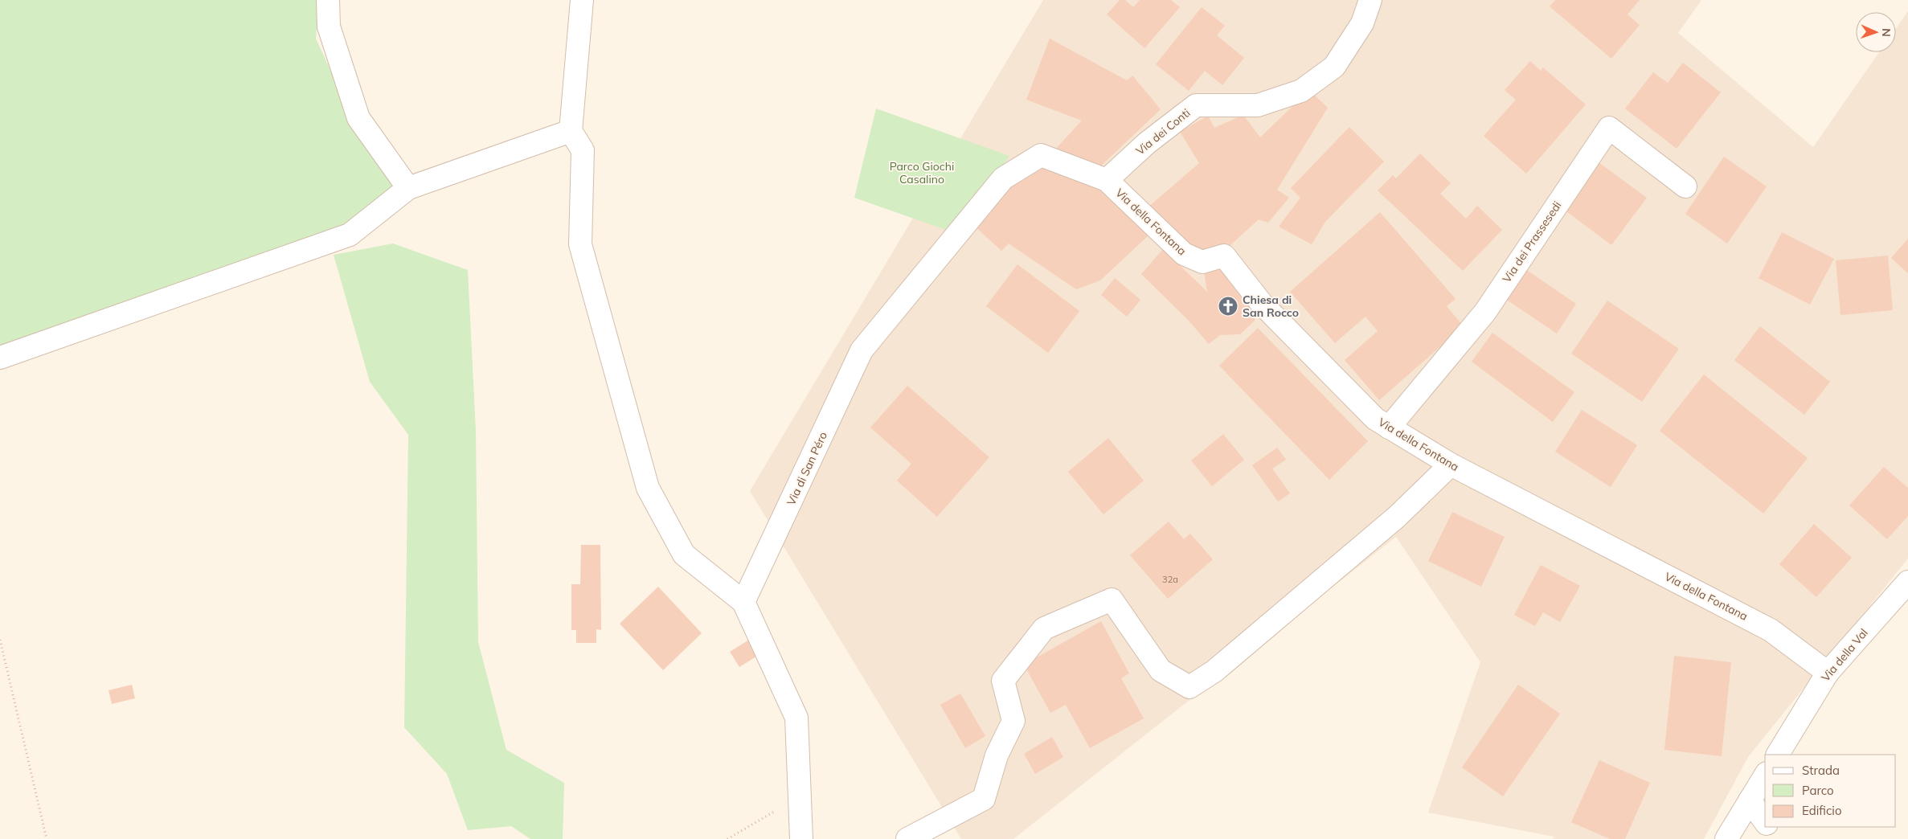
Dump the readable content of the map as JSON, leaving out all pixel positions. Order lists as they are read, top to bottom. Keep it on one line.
{"streets":{"street":["Via dei Conti","Via della Fontana","Via dei Prassesedi","Via di San Péro","Via della Val"]},"crossings":[["Via dei Conti","Via della Fontana"],["Via della Fontana","Via dei Prassesedi"],["Via della Fontana","Via di San Péro"],["Via della Fontana","Via della Val"]],"parks":["Parco Giochi Casalino"],"places":{"church":["Chiesa di San Rocco"]},"house_numbers":["32a"],"legend":["Strada","Parco","Edificio"],"north":"right"}
